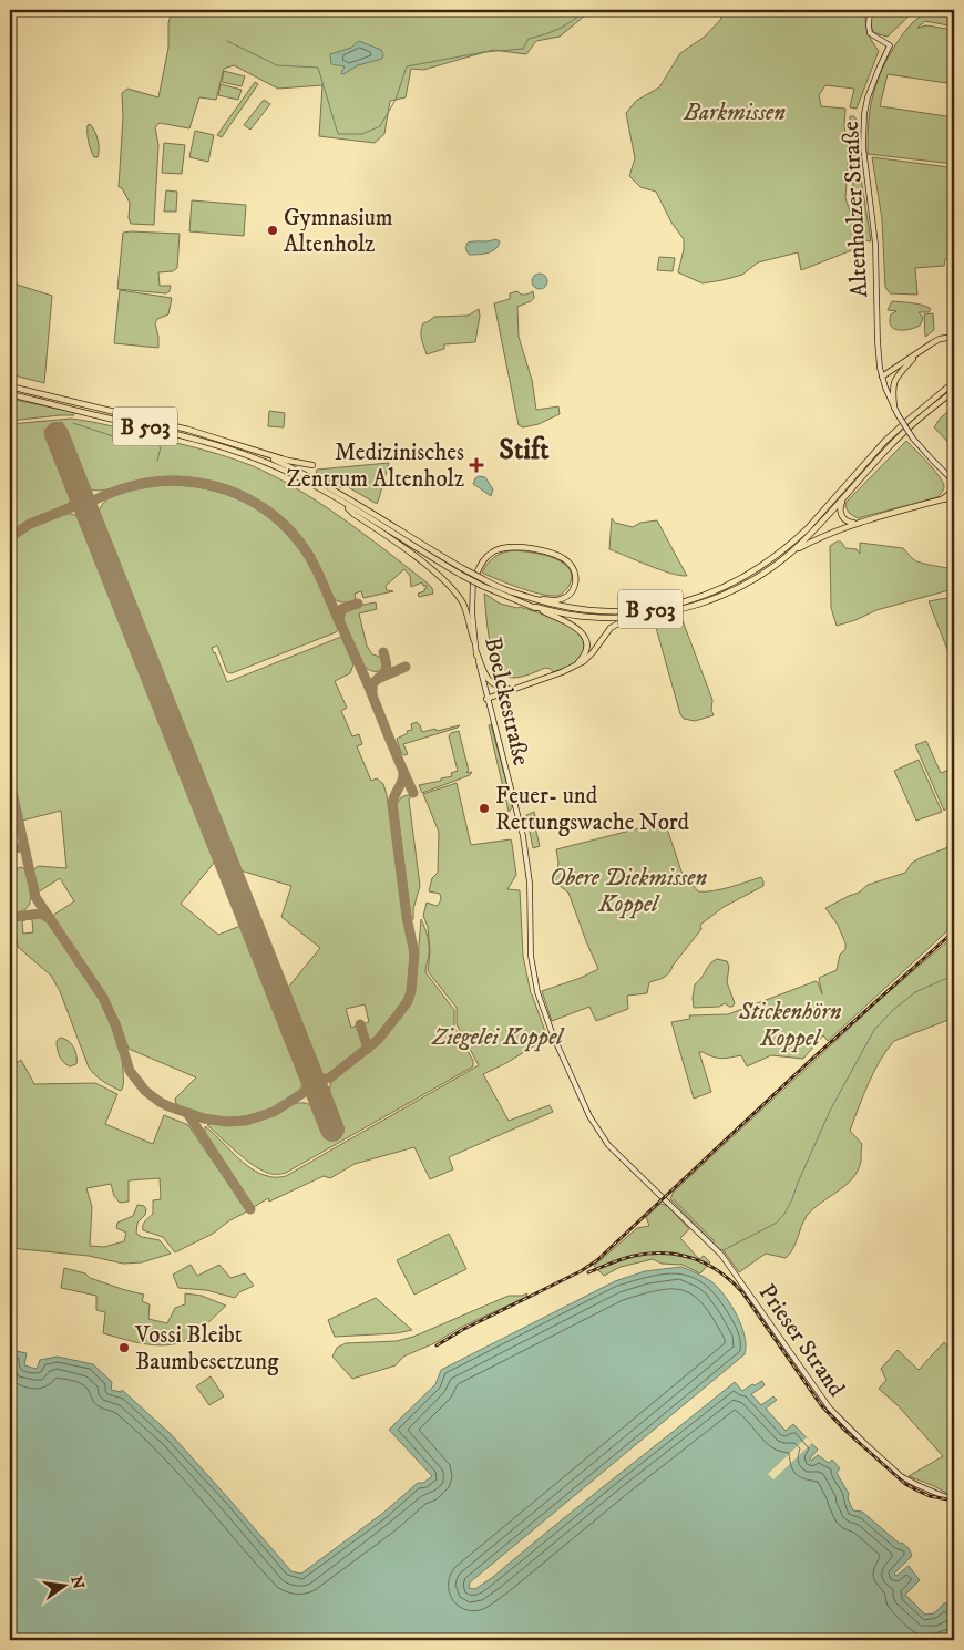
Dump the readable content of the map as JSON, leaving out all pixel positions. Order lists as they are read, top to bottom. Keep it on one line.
{"streets":{"highway":["B 503"],"street":["Altenholzer Straße","Boelckestraße","Prieser Strand"]},"crossings":[["B 503","Boelckestraße"],["Boelckestraße","Prieser Strand"]],"districts":["Stift"],"parks":["Barkmissen","Obere Diekmissen Koppel","Stickenhörn Koppel","Ziegelei Koppel"],"places":{"other":["Gymnasium Altenholz","Feuer- und Rettungswache Nord","Vossi Bleibt Baumbesetzung"],"health":["Medizinisches Zentrum Altenholz"]},"north":"right"}
